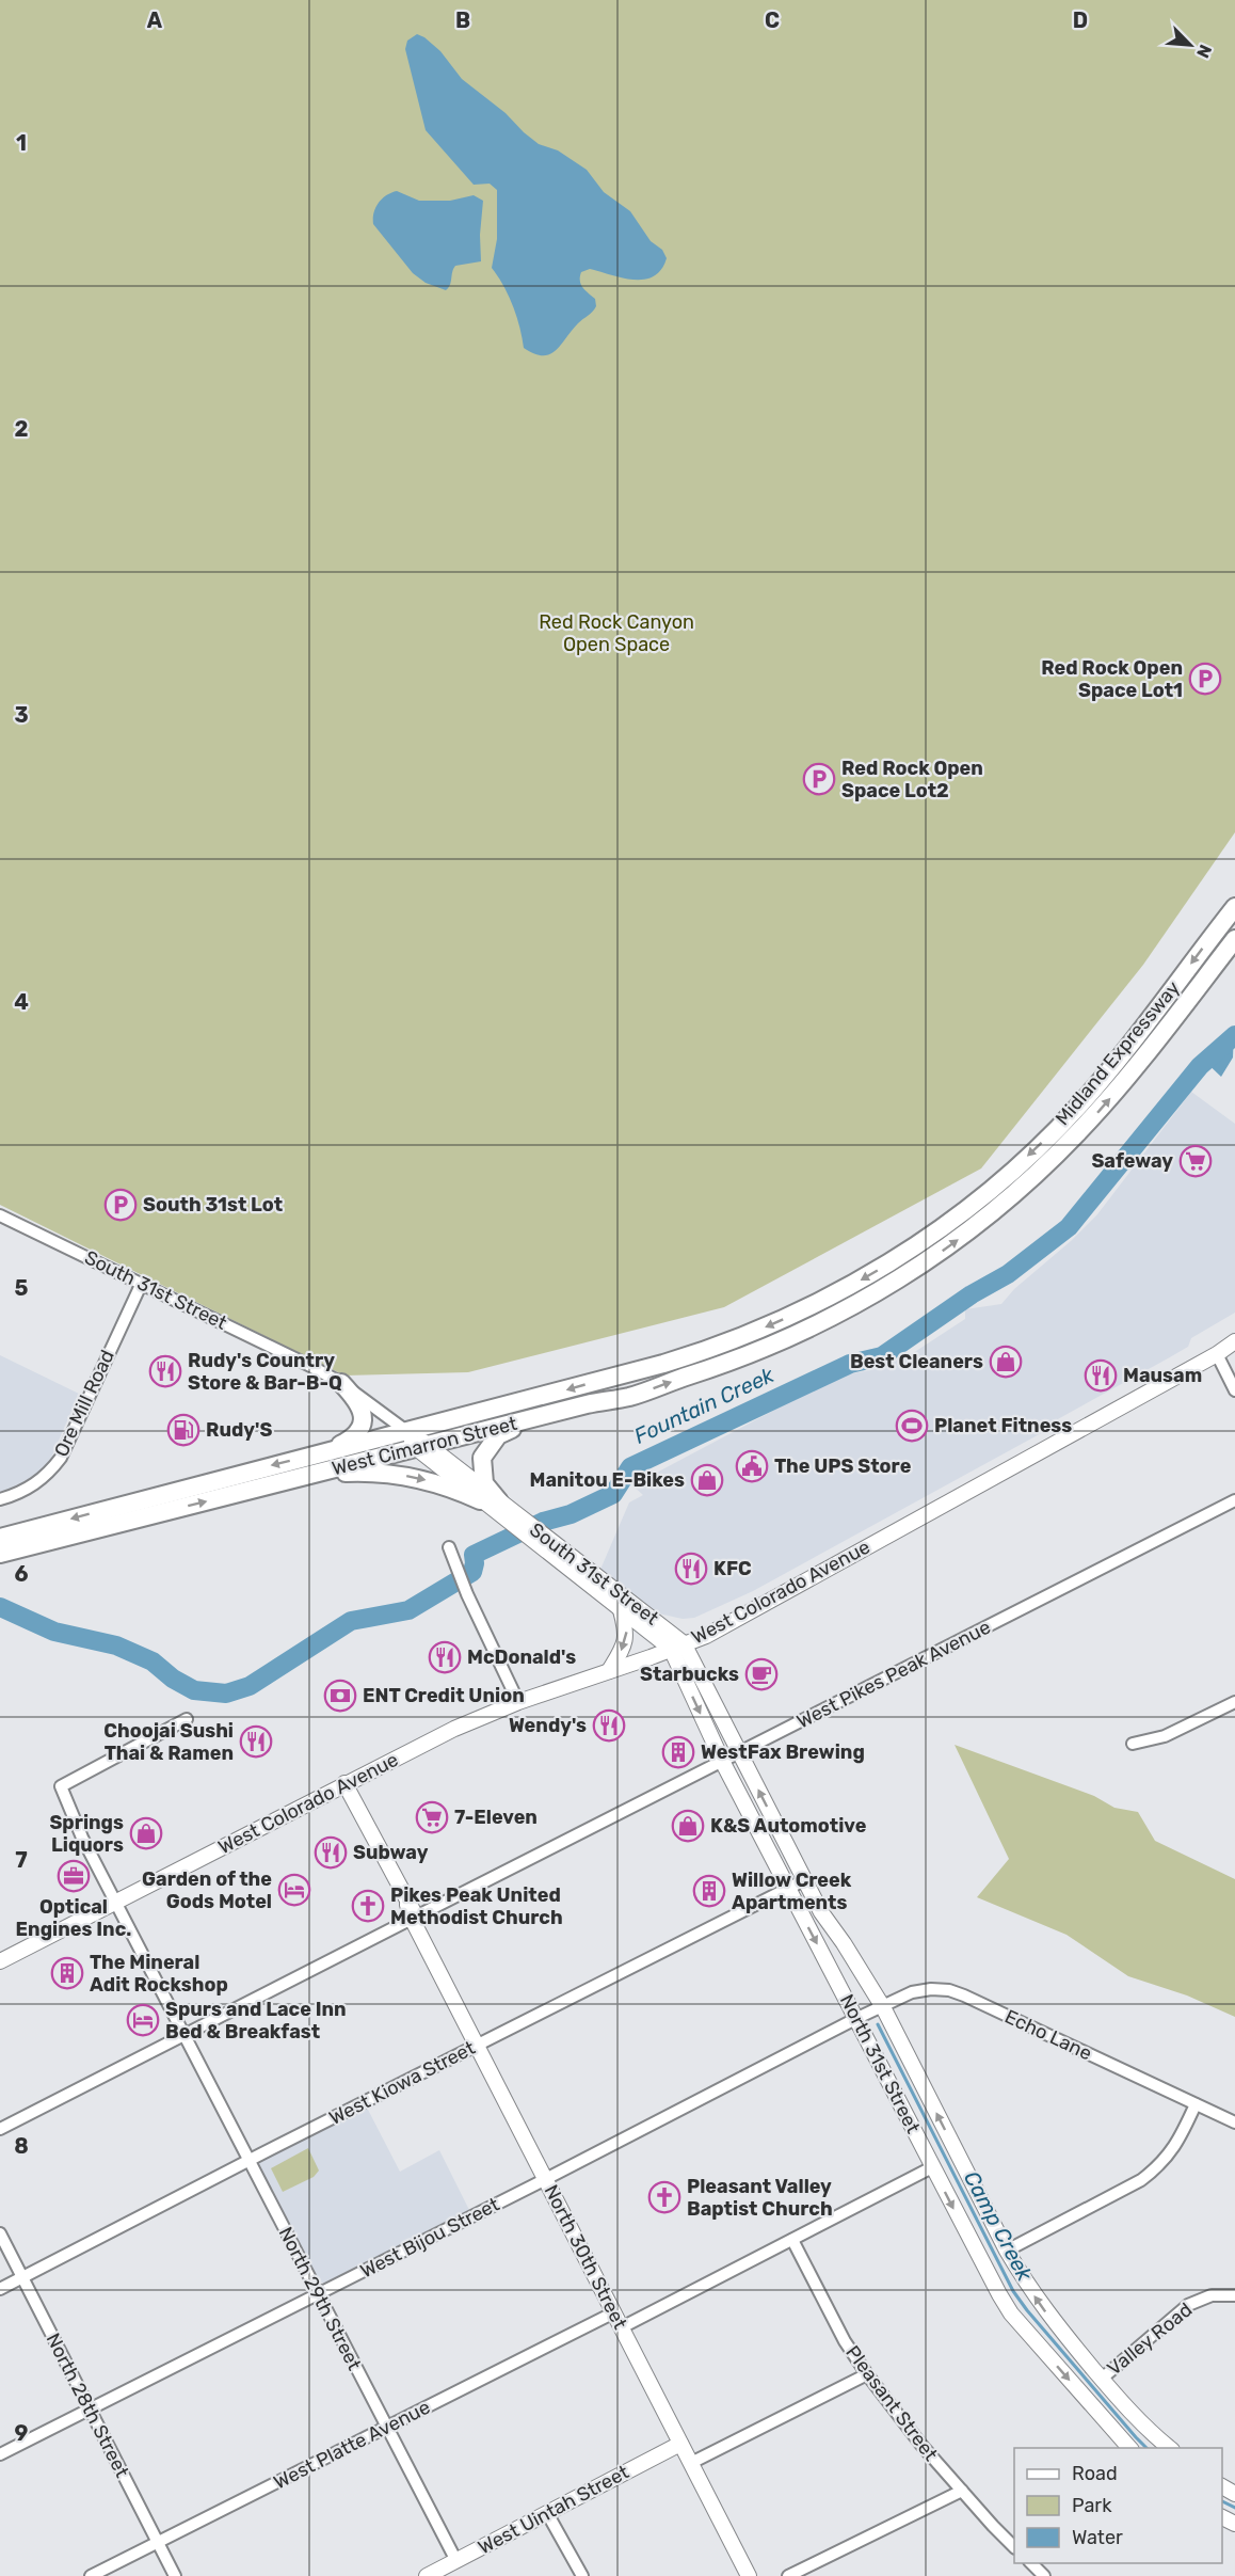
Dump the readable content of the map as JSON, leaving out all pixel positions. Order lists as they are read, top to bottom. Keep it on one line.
{"streets":{"highway":["Midland Expressway","West Cimarron Street"],"main road":["South 31st Street","West Colorado Avenue","North 31st Street","North 30th Street","West Uintah Street"],"street":["Ore Mill Road","West Pikes Peak Avenue","Echo Lane","West Kiowa Street","West Bijou Street","North 29th Street","Valley Road","Pleasant Street","North 28th Street","West Platte Avenue"]},"crossings":[["Midland Expressway","West Cimarron Street"],["South 31st Street","Ore Mill Road"],["South 31st Street","West Cimarron Street"],["South 31st Street","West Colorado Avenue"],["South 31st Street","West Pikes Peak Avenue"],["South 31st Street","North 31st Street"],["West Colorado Avenue","North 31st Street"],["West Colorado Avenue","North 30th Street"],["West Colorado Avenue","North 29th Street"],["West Pikes Peak Avenue","North 31st Street"],["West Pikes Peak Avenue","North 30th Street"],["West Pikes Peak Avenue","North 29th Street"],["Echo Lane","North 31st Street"],["Echo Lane","West Bijou Street"],["North 31st Street","West Kiowa Street"],["North 31st Street","West Bijou Street"],["North 31st Street","Valley Road"],["West Kiowa Street","North 30th Street"],["West Kiowa Street","North 29th Street"],["West Kiowa Street","North 28th Street"],["West Bijou Street","North 30th Street"],["West Bijou Street","North 29th Street"],["West Bijou Street","North 28th Street"],["North 30th Street","West Platte Avenue"],["North 30th Street","West Uintah Street"],["North 29th Street","West Platte Avenue"],["North 29th Street","West Uintah Street"],["North 28th Street","West Platte Avenue"]],"water":["Fountain Creek","Camp Creek"],"parks":["Red Rock Canyon Open Space"],"places":{"parking":["Red Rock Open Space Lot1","Red Rock Open Space Lot2","South 31st Lot"],"supermarket":["Safeway","7-Eleven"],"shop":["Best Cleaners","Manitou E-Bikes","K&S Automotive","Springs Liquors"],"restaurant":["Rudy's Country Store & Bar-B-Q","Mausam","KFC","McDonald's","Wendy's","Choojai Sushi Thai & Ramen","Subway"],"sports":["Planet Fitness"],"fuel station":["Rudy'S"],"public building":["The UPS Store"],"cafe":["Starbucks"],"bank":["ENT Credit Union"],"building":["WestFax Brewing","Willow Creek Apartments","The Mineral Adit Rockshop"],"office":["Optical Engines Inc."],"hotel":["Garden of the Gods Motel","Spurs and Lace Inn Bed & Breakfast"],"church":["Pikes Peak United Methodist Church","Pleasant Valley Baptist Church"]},"legend":["Road","Park","Water"],"north":"bottom right","grid":{"columns":["A","B","C","D"],"rows":["1","2","3","4","5","6","7","8","9"]}}
